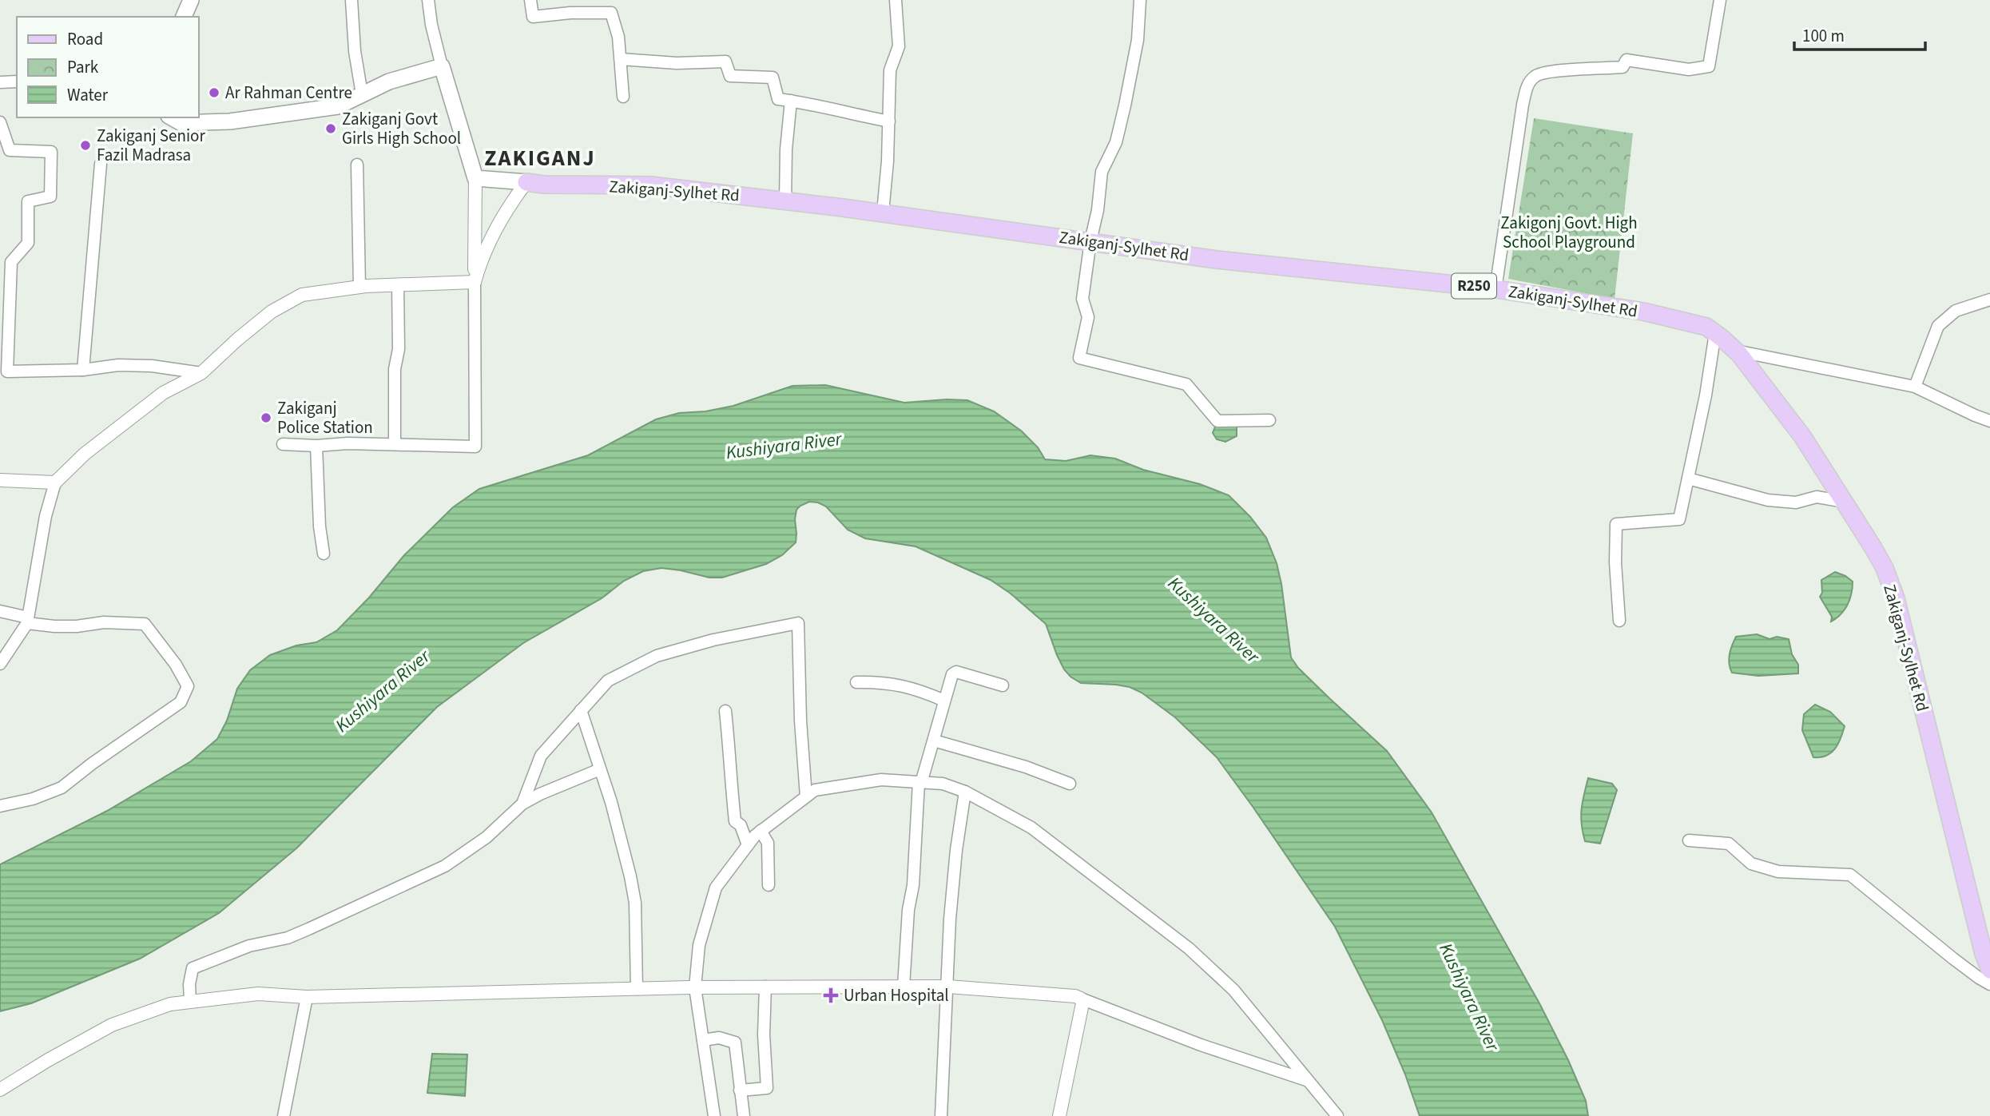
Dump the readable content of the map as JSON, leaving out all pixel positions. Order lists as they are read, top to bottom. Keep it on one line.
{"streets":{"main road":["Zakiganj-Sylhet Rd","R250"]},"districts":["ZAKIGANJ"],"water":["Kushiyara River"],"parks":["Zakigonj Govt. High School Playground"],"places":{"other":["Ar Rahman Centre","Zakiganj Govt Girls High School","Zakiganj Senior Fazil Madrasa","Zakiganj Police Station"],"health":["Urban Hospital"]},"legend":["Road","Park","Water"],"scale_bar":"100 m"}
